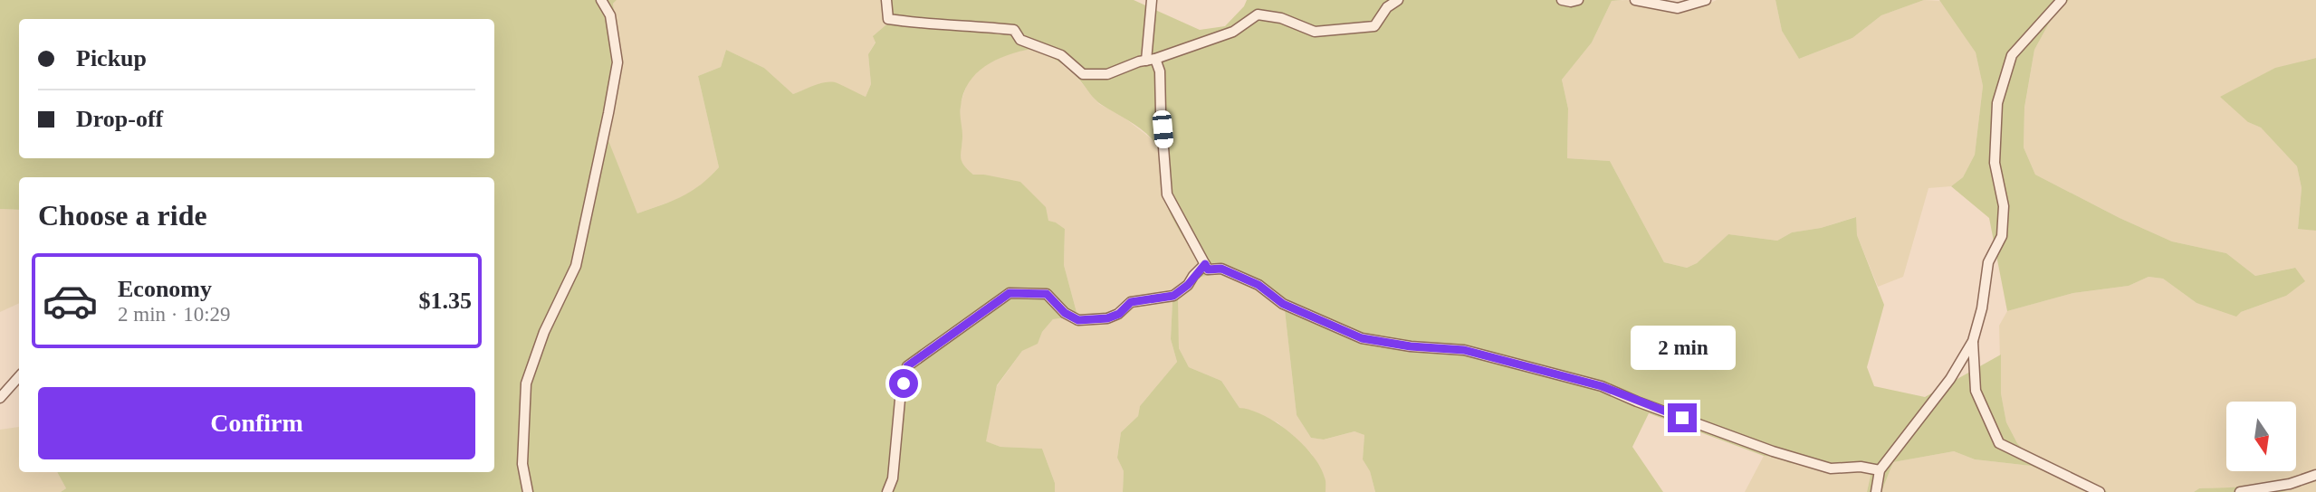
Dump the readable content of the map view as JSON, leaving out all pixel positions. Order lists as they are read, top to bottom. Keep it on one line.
{"north":"bottom","page":{"banner":["Pickup","Drop-off"],"heading":"Choose a ride","list":[{"name":"Economy","note":"2 min · 10:29","value":"$1.35"}],"bubble":"2 min","buttons":"Confirm"}}
